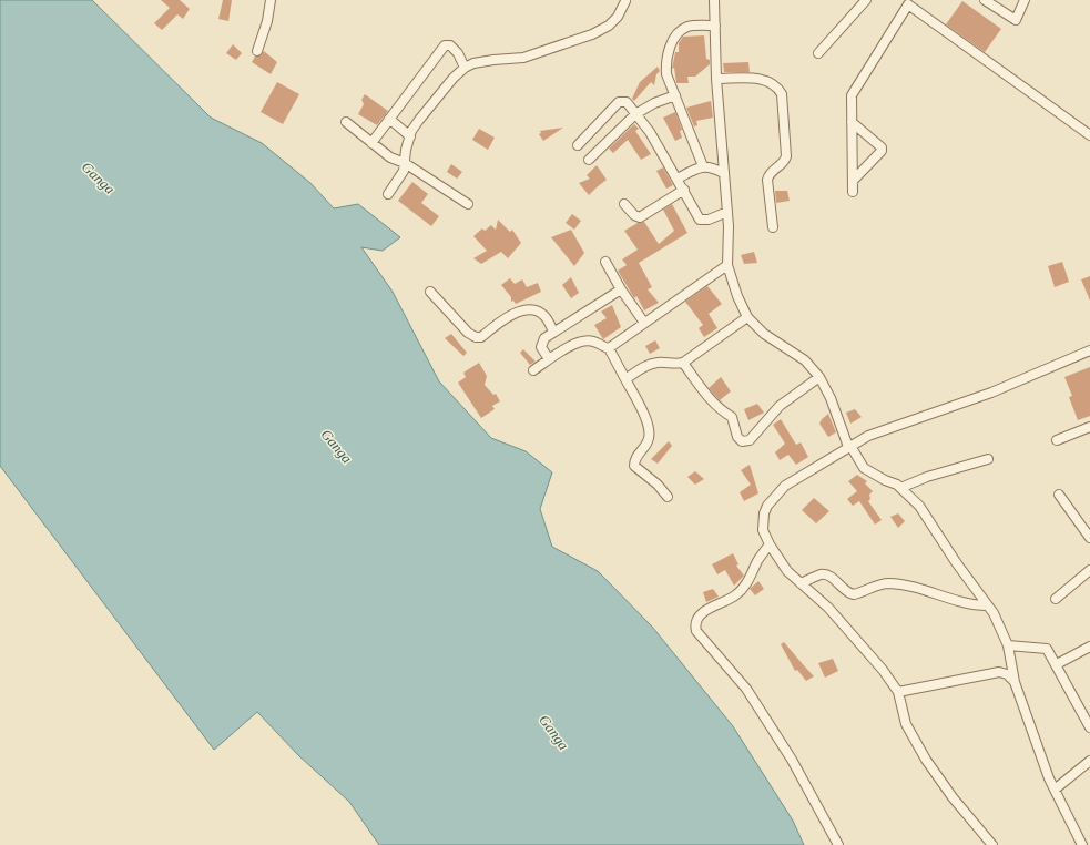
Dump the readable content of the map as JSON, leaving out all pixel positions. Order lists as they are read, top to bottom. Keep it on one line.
{"water":["Ganga"]}
